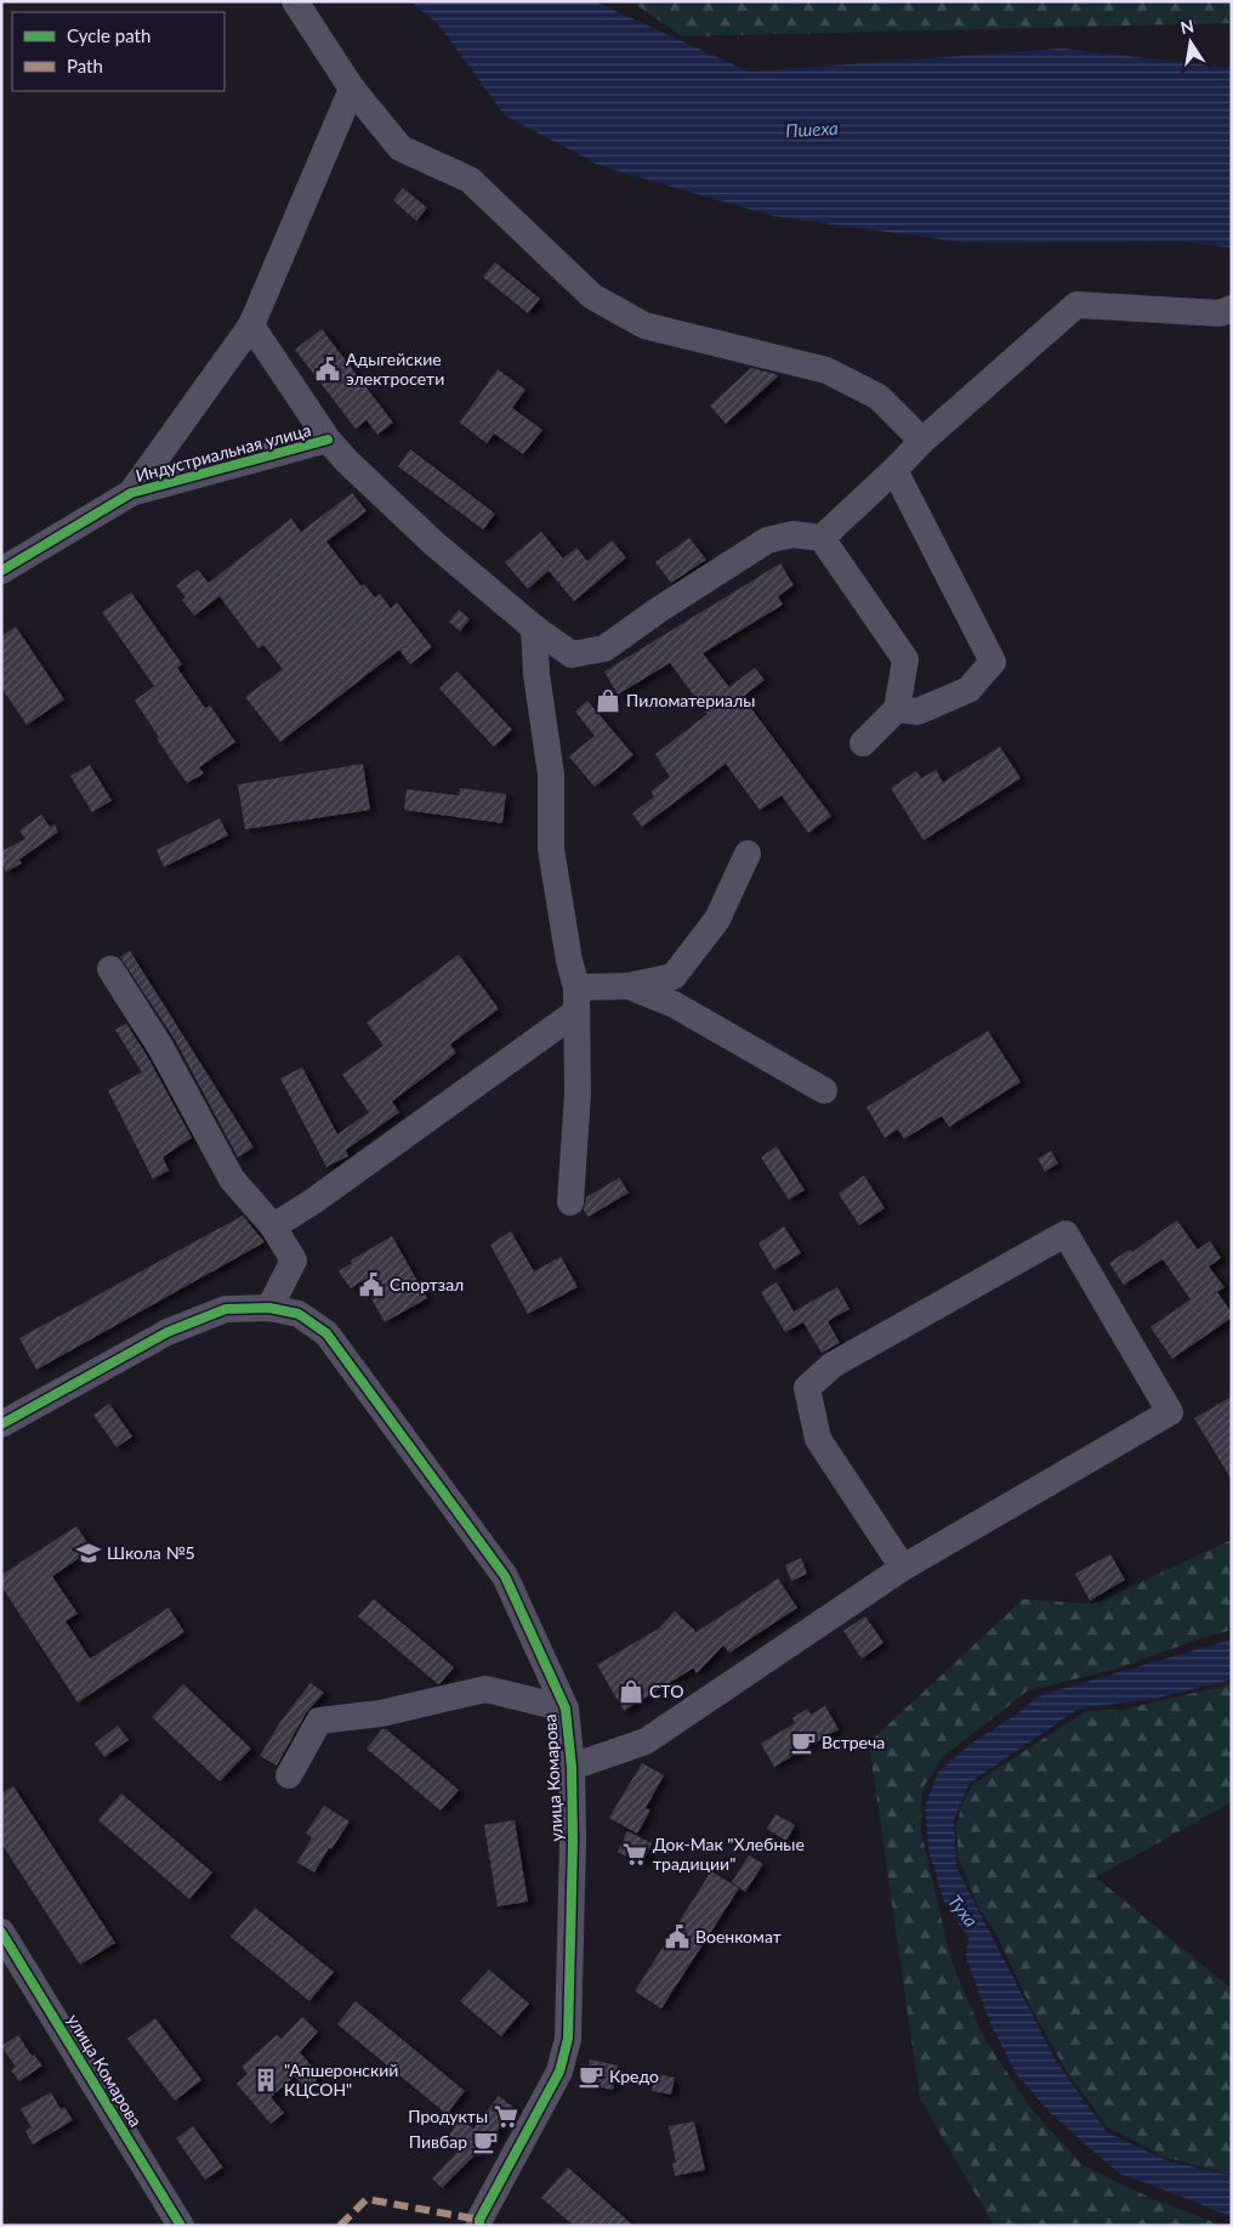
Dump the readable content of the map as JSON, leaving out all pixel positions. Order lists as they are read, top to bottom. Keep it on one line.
{"streets":{"street":["Индустриальная улица","улица Комарова"]},"water":["Пшеха","Туха"],"places":{"public building":["Адыгейские электросети","Спортзал","Военкомат"],"shop":["Пиломатериалы","СТО"],"school or university":["Школа №5"],"cafe":["Встреча","Кредо","Пивбар"],"supermarket":["Док-Мак \"Хлебные традиции\"","Продукты"],"building":["\"Апшеронский КЦСОН\""]},"legend":["Cycle path","Path"],"north":"top"}
